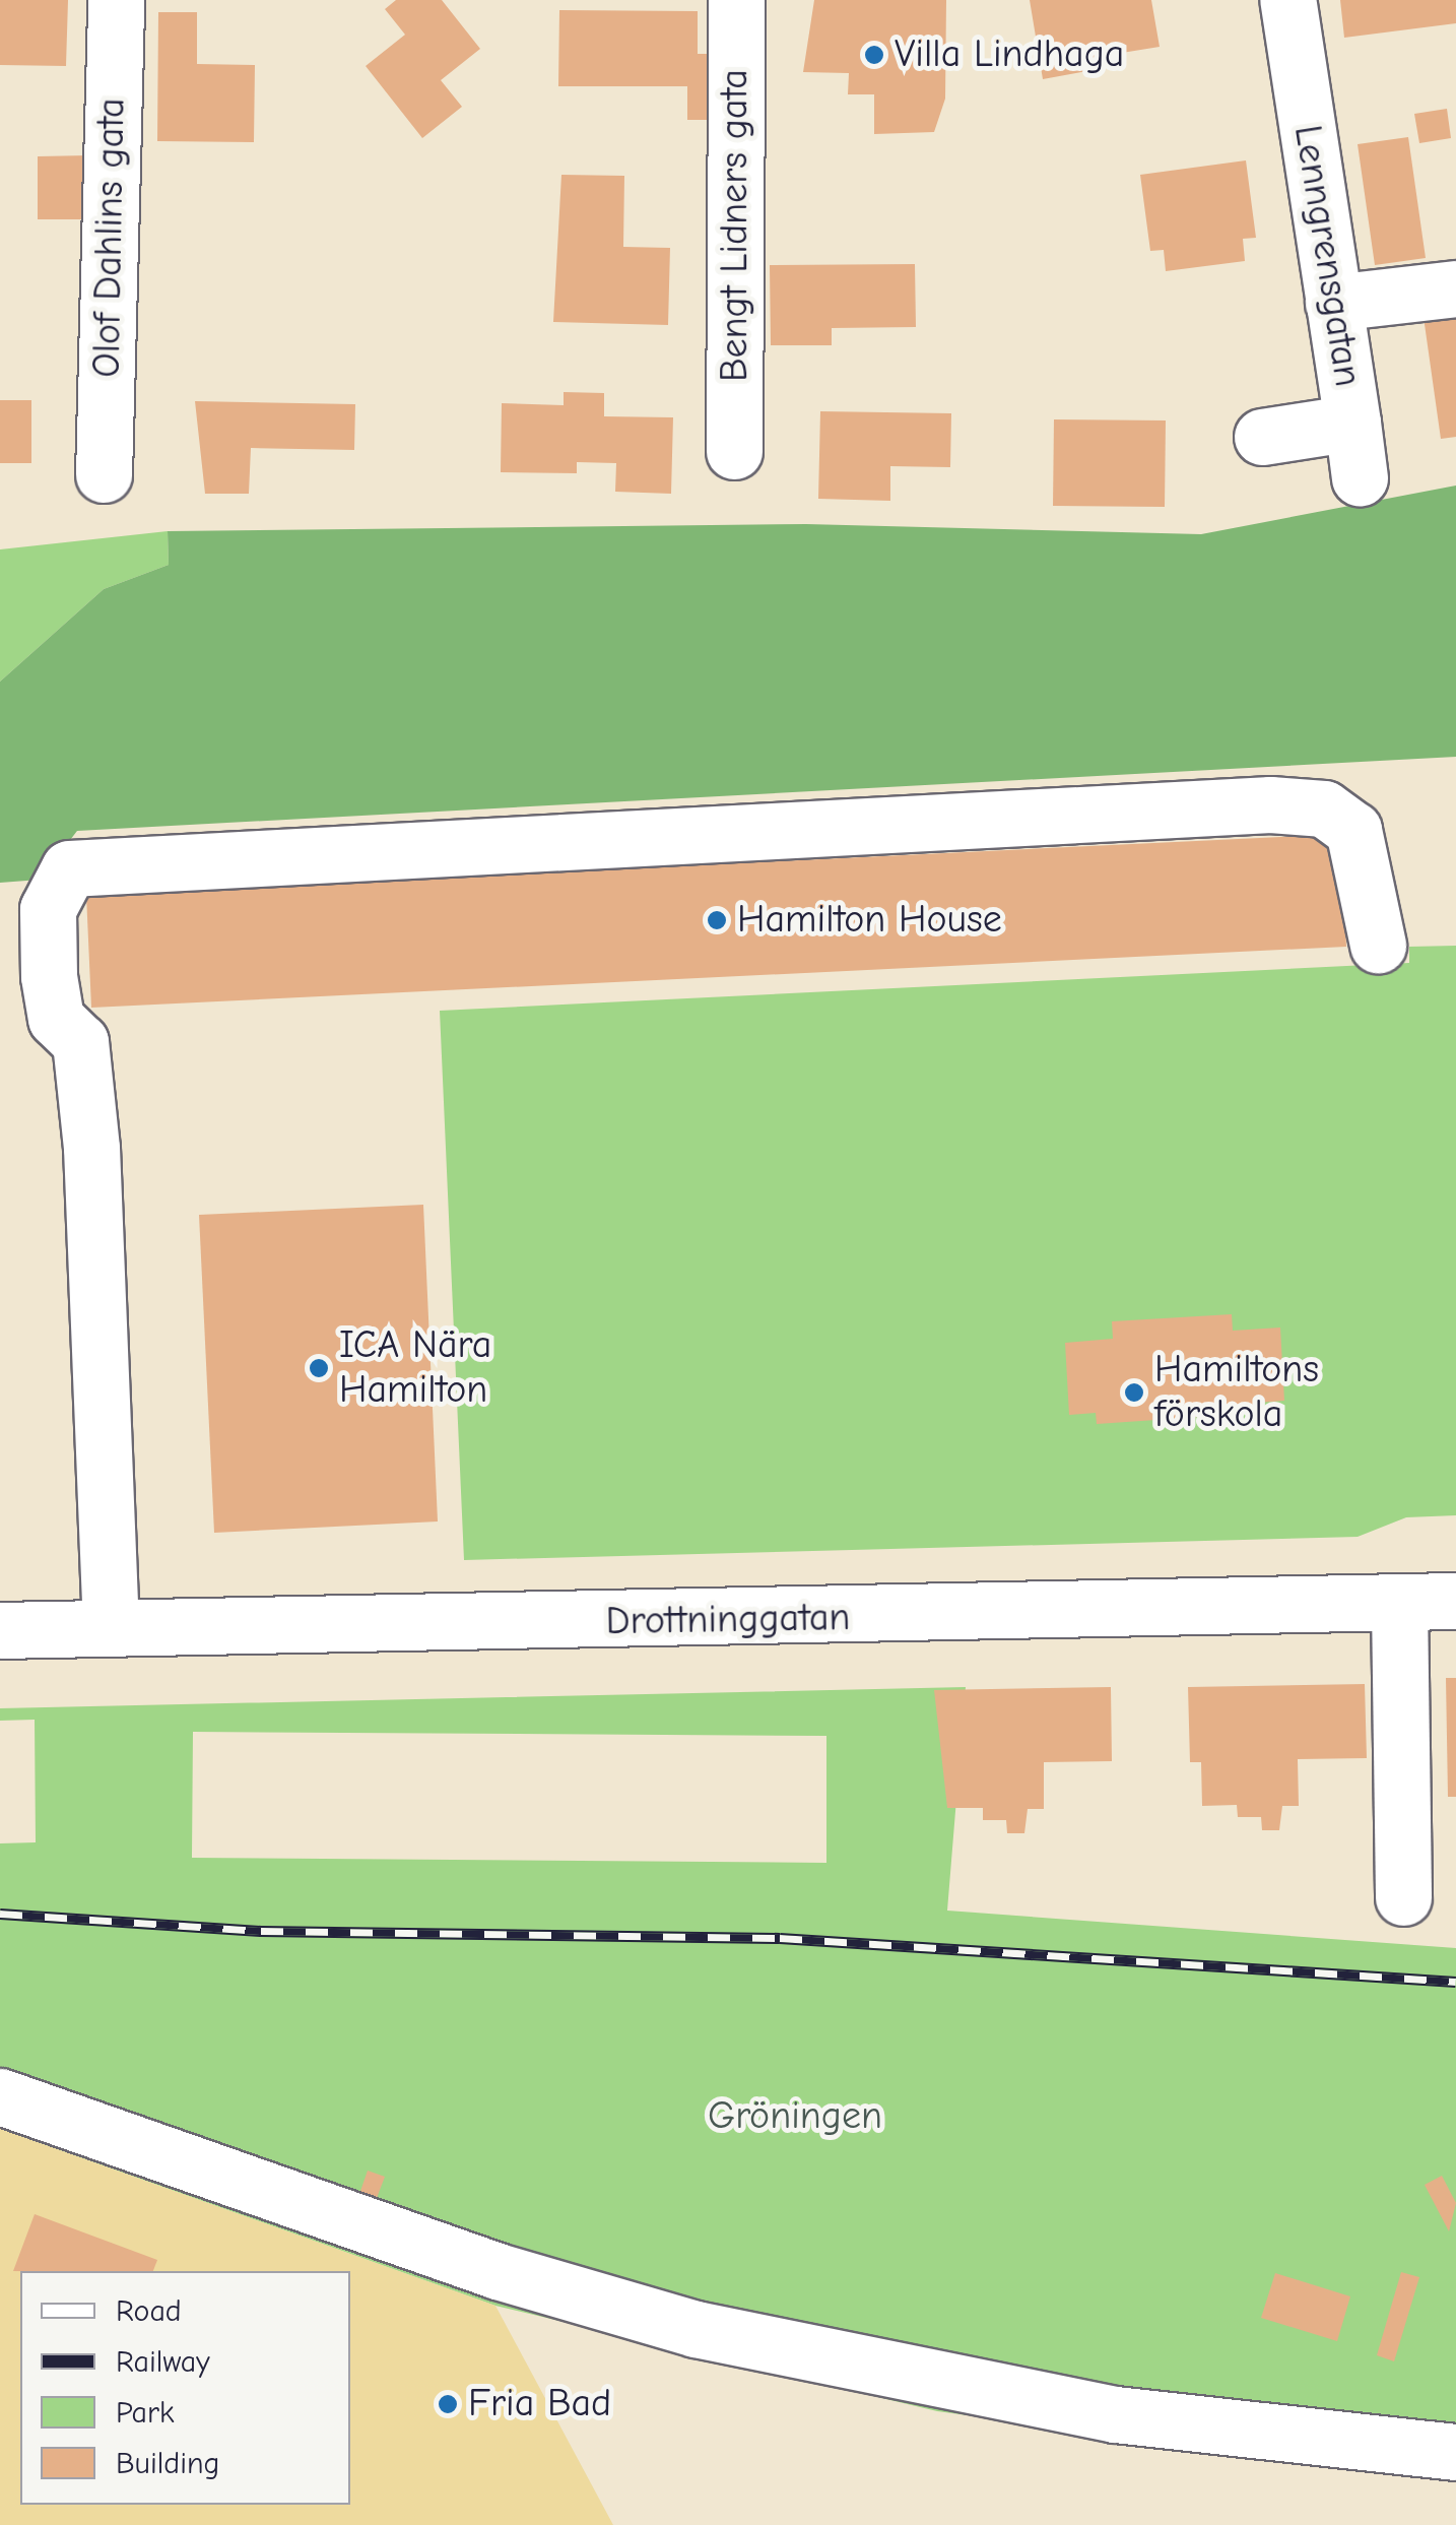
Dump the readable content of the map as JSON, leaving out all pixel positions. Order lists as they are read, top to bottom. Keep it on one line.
{"streets":{"street":["Bengt Lidners gata","Olof Dahlins gata","Lenngrensgatan","Drottninggatan"]},"parks":["Gröningen"],"places":["Villa Lindhaga","Hamilton House","ICA Nära Hamilton","Hamiltons förskola","Fria Bad"],"legend":["Road","Railway","Park","Building"]}
